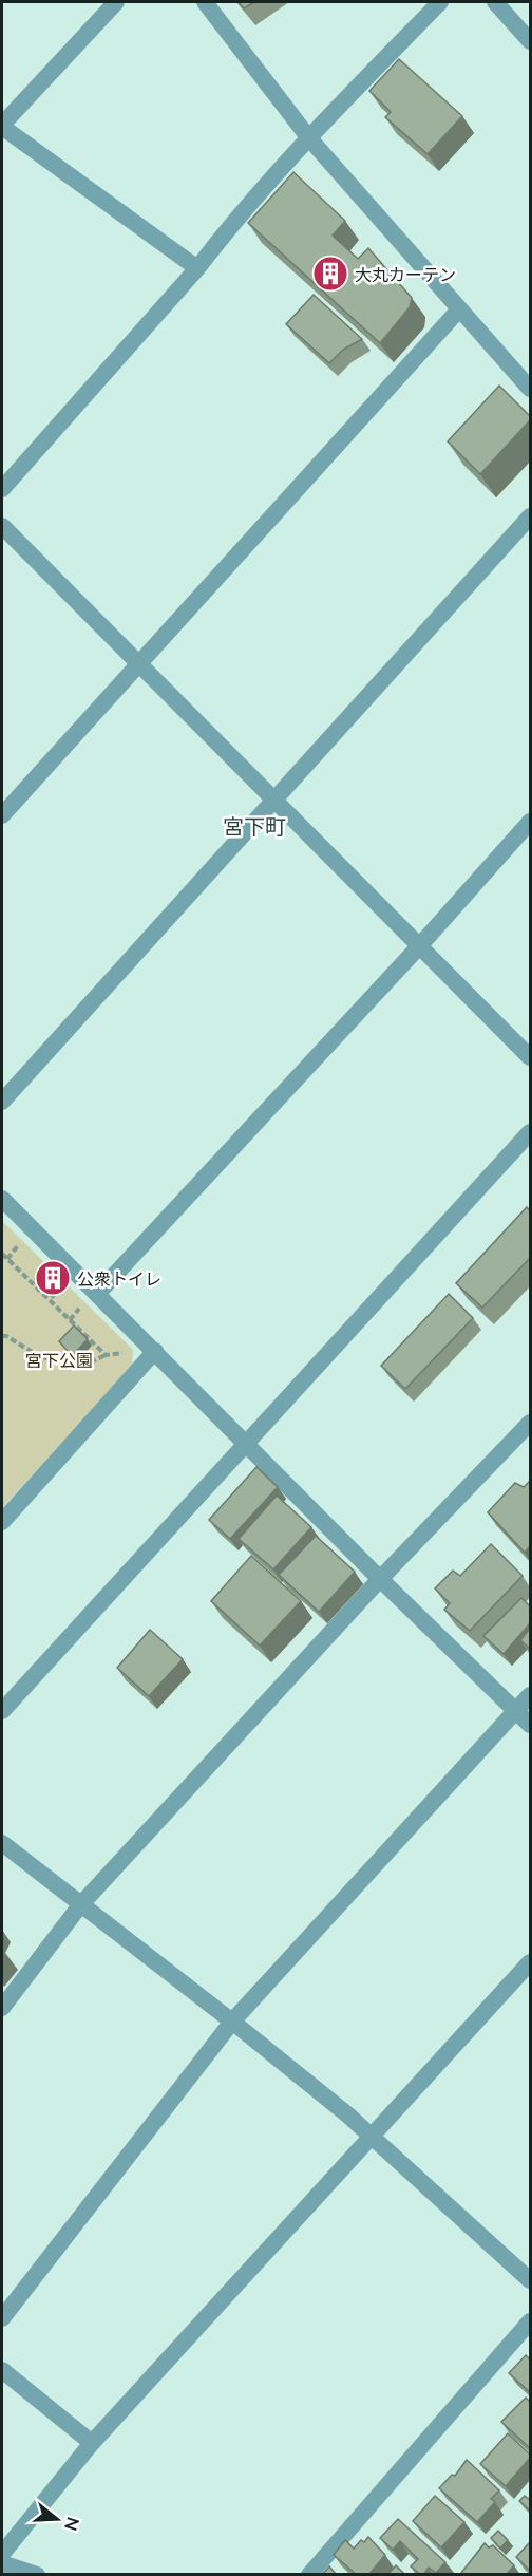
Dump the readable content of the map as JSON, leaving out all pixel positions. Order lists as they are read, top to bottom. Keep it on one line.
{"districts":["宮下町"],"parks":["宮下公園"],"places":{"building":["大丸カーテン","公衆トイレ"]},"north":"right"}
